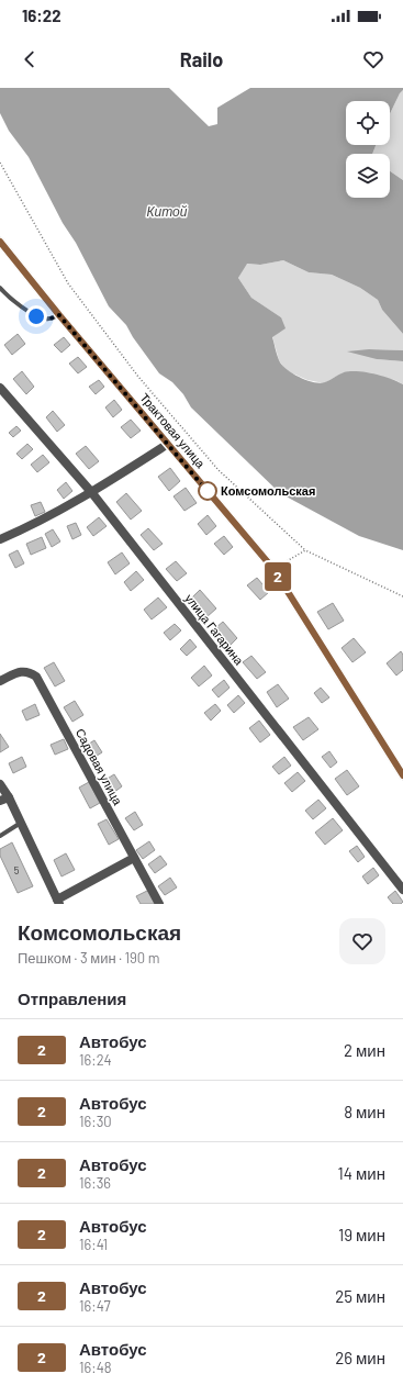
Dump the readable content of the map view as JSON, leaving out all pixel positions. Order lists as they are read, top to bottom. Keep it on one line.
{"streets":{"street":["Трактовая улица","улица Гагарина","Садовая улица"]},"water":["Китой"],"places":["Комсомольская"],"lines":["bus line 2"],"house_numbers":["5"],"page":{"status":"16:22","header":"Railo","on_map":"2","heading":[["Комсомольская","Пешком · 3 мин · 190 m"],"Отправления"],"list":[{"mark":"2","name":"Автобус","note":"16:24","value":"2 мин"},{"mark":"2","name":"Автобус","note":"16:30","value":"8 мин"},{"mark":"2","name":"Автобус","note":"16:36","value":"14 мин"},{"mark":"2","name":"Автобус","note":"16:41","value":"19 мин"},{"mark":"2","name":"Автобус","note":"16:47","value":"25 мин"},{"mark":"2","name":"Автобус","note":"16:48","value":"26 мин"}]}}
